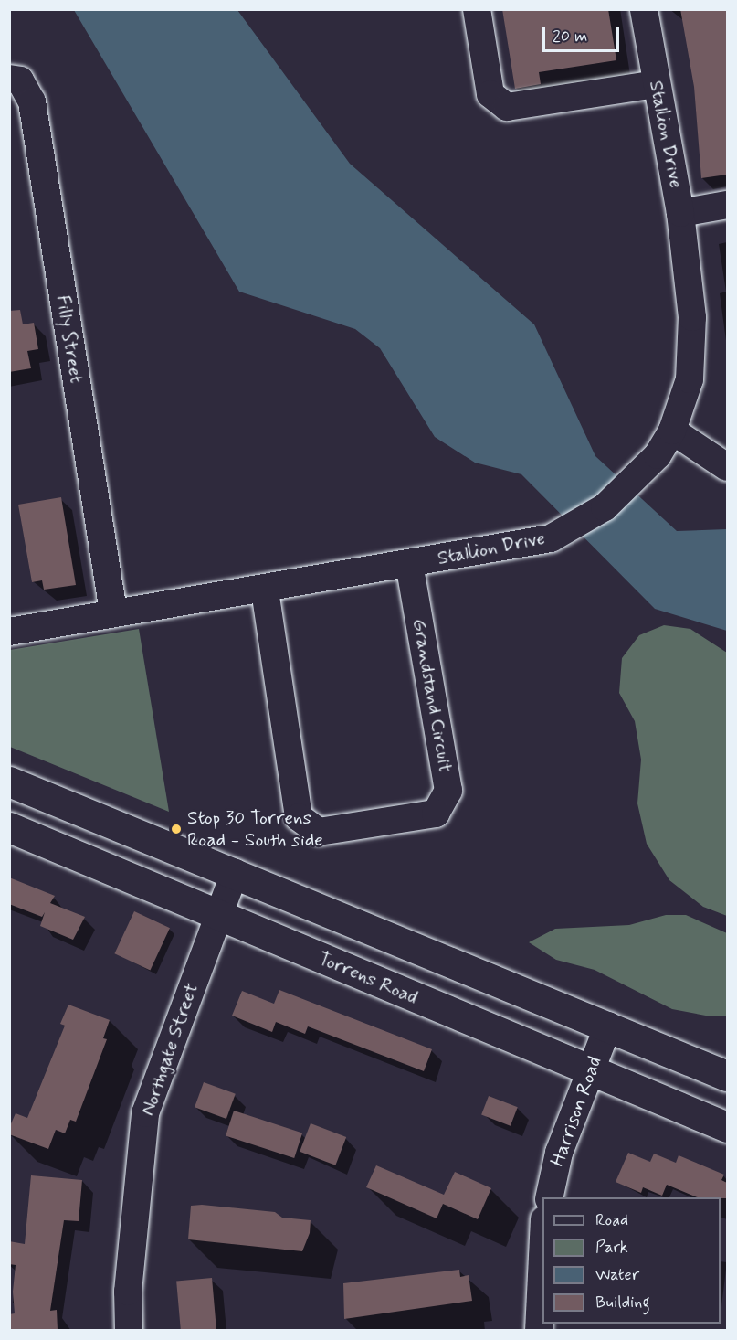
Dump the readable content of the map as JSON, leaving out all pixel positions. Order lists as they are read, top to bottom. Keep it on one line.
{"streets":{"main road":["Torrens Road"],"street":["Stallion Drive","Filly Street","Grandstand Circuit","Northgate Street","Harrison Road"]},"crossings":[["Stallion Drive","Filly Street"],["Stallion Drive","Grandstand Circuit"],["Torrens Road","Northgate Street"],["Torrens Road","Harrison Road"]],"places":["Stop 30 Torrens Road - South side"],"legend":["Road","Park","Water","Building"],"scale_bar":"20 m"}
